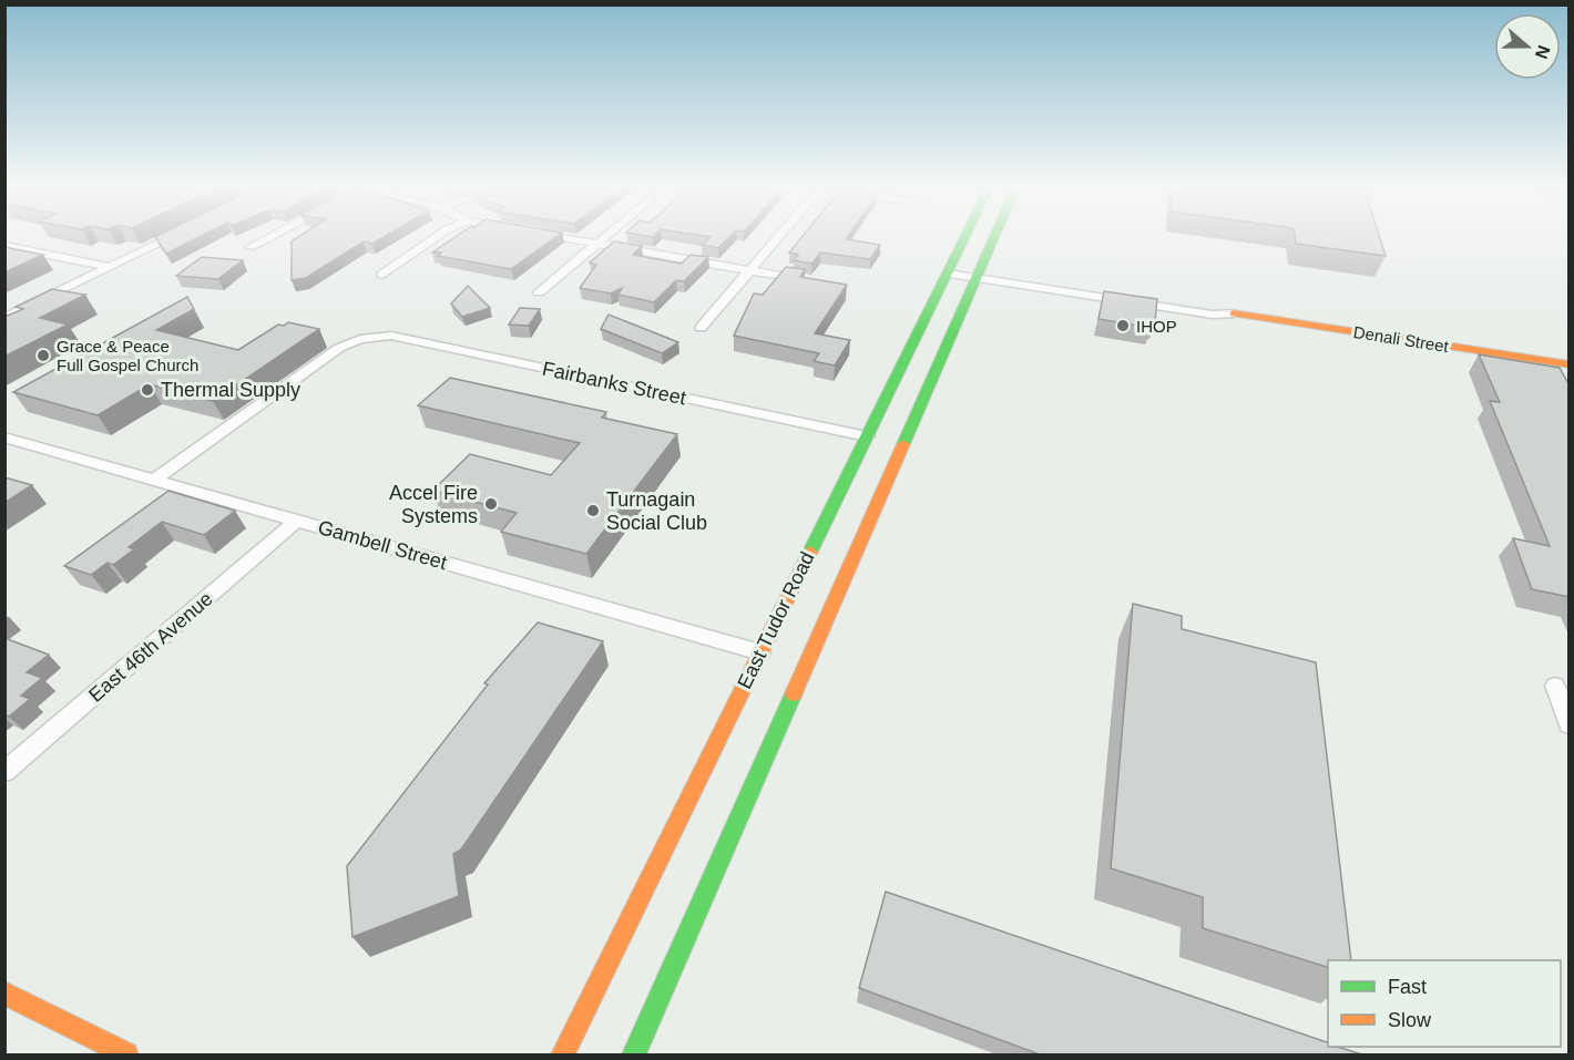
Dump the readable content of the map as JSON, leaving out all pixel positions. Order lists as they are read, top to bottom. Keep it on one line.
{"streets":{"main road":["Denali Street","East Tudor Road"],"street":["Fairbanks Street","Gambell Street","East 46th Avenue"]},"crossings":[["Denali Street","East Tudor Road"],["Fairbanks Street","Gambell Street"],["Fairbanks Street","East Tudor Road"],["Gambell Street","East Tudor Road"],["Gambell Street","East 46th Avenue"]],"places":["IHOP","Grace & Peace Full Gospel Church","Thermal Supply","Accel Fire Systems","Turnagain Social Club"],"legend":["Fast","Slow"],"north":"right"}
